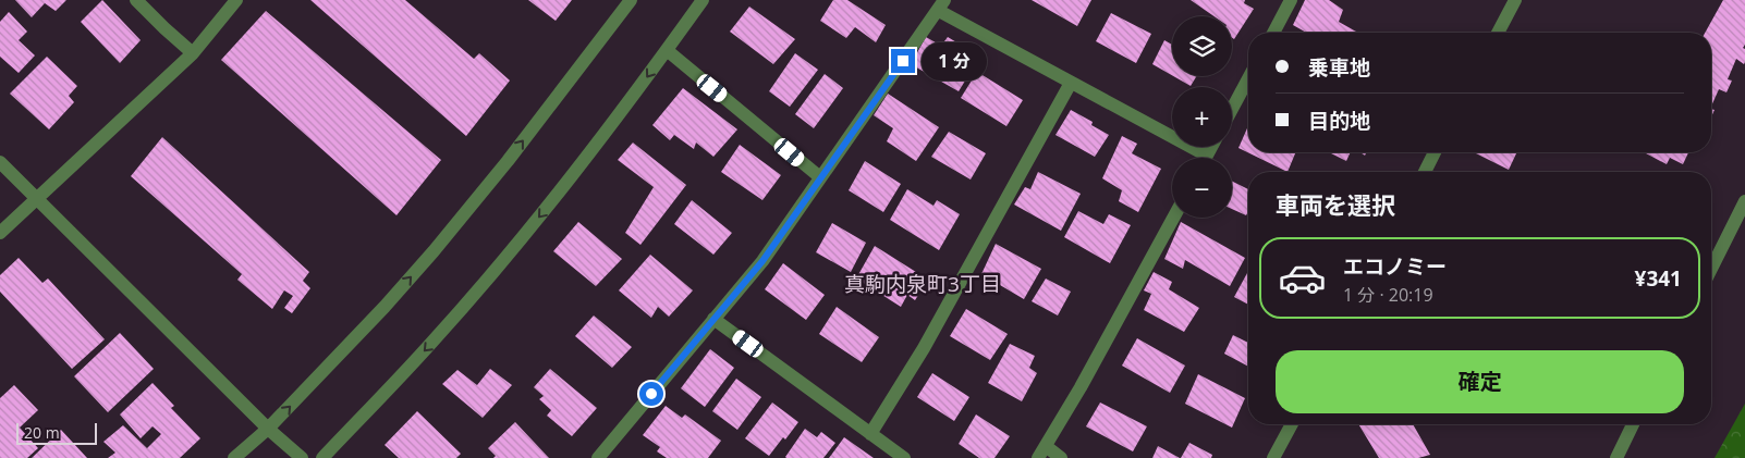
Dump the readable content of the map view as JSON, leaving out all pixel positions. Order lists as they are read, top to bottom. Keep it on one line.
{"districts":["真駒内泉町3丁目"],"scale_bar":"20 m","page":{"map_buttons":["+","−"],"banner":["乗車地","目的地"],"bubble":"1 分","heading":"車両を選択","list":[{"name":"エコノミー","note":"1 分 · 20:19","value":"¥341"}],"buttons":"確定","scale":"20 m"}}
